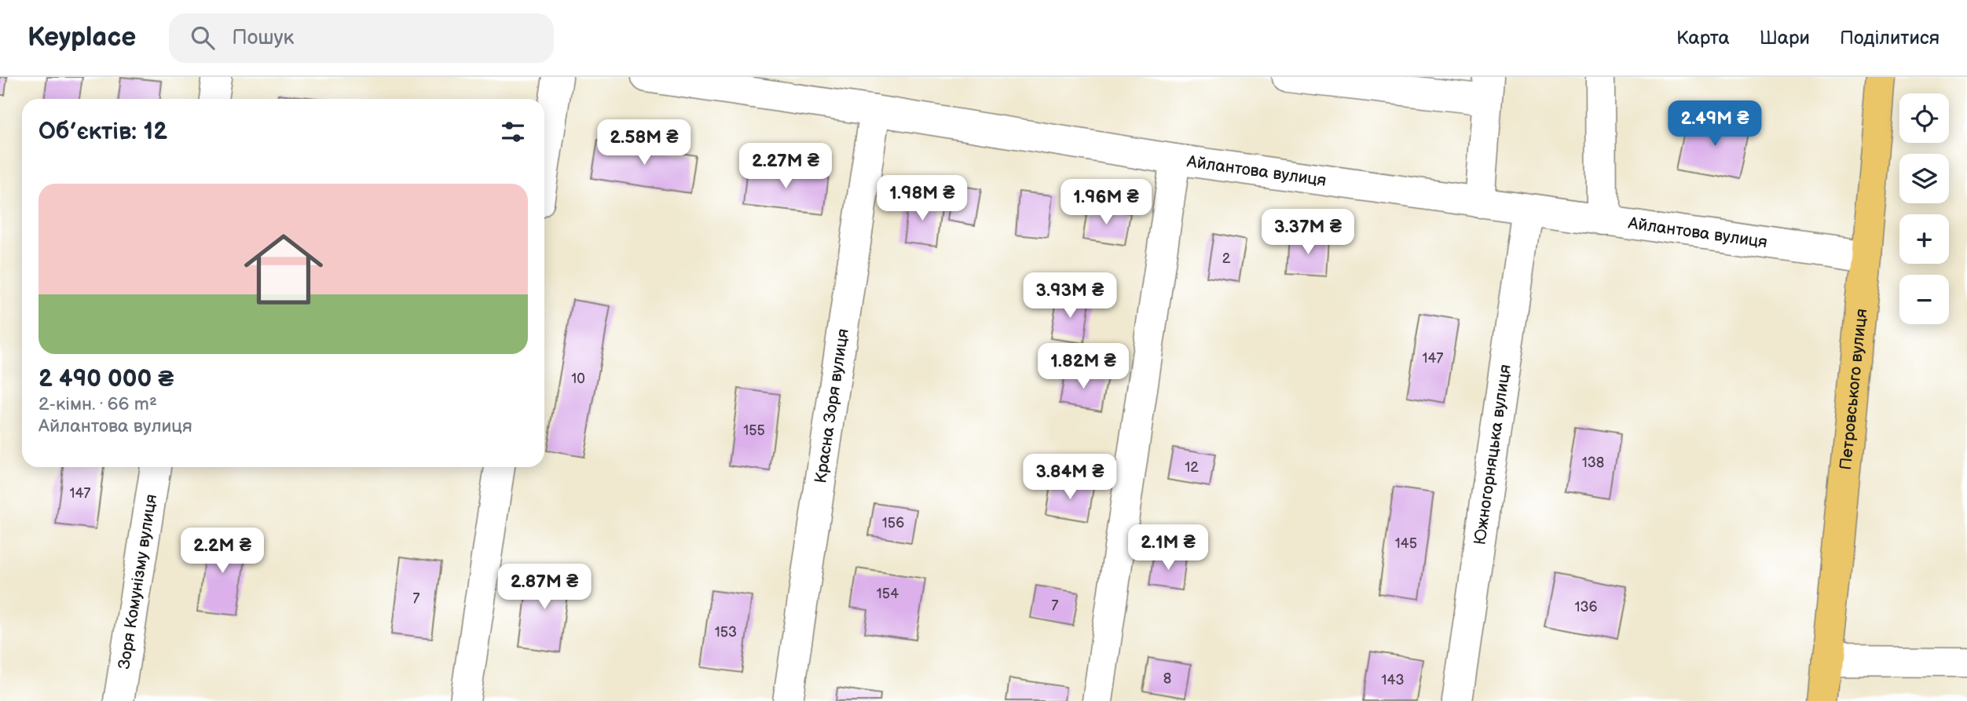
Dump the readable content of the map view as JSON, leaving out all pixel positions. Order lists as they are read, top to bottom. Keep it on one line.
{"streets":{"main road":["Петровського вулиця"],"street":["Айлантова вулиця","Красна Зоря вулиця","Южногорняцька вулиця","Зоря Комунізму вулиця"]},"crossings":[["Айлантова вулиця","Петровського вулиця"],["Айлантова вулиця","Красна Зоря вулиця"],["Айлантова вулиця","Южногорняцька вулиця"]],"house_numbers":["2","147","10","155","138","12","147","156","145","154","7","7","136","153","8","143"],"page":{"header":"Keyplace","search":"Пошук","nav":["Карта","Шари","Поділитися"],"map_buttons":["+","−"],"heading":"Об’єктів: 12","price":["2.49M ₴","2.58M ₴","2.27M ₴","1.98M ₴","1.96M ₴","3.37M ₴","3.93M ₴","1.82M ₴","3.84M ₴","2.1M ₴","2.2M ₴","2.87M ₴"],"list":[{"name":"2 490 000 ₴","note":"2-кімн. · 66 m² · Айлантова вулиця"}]}}
